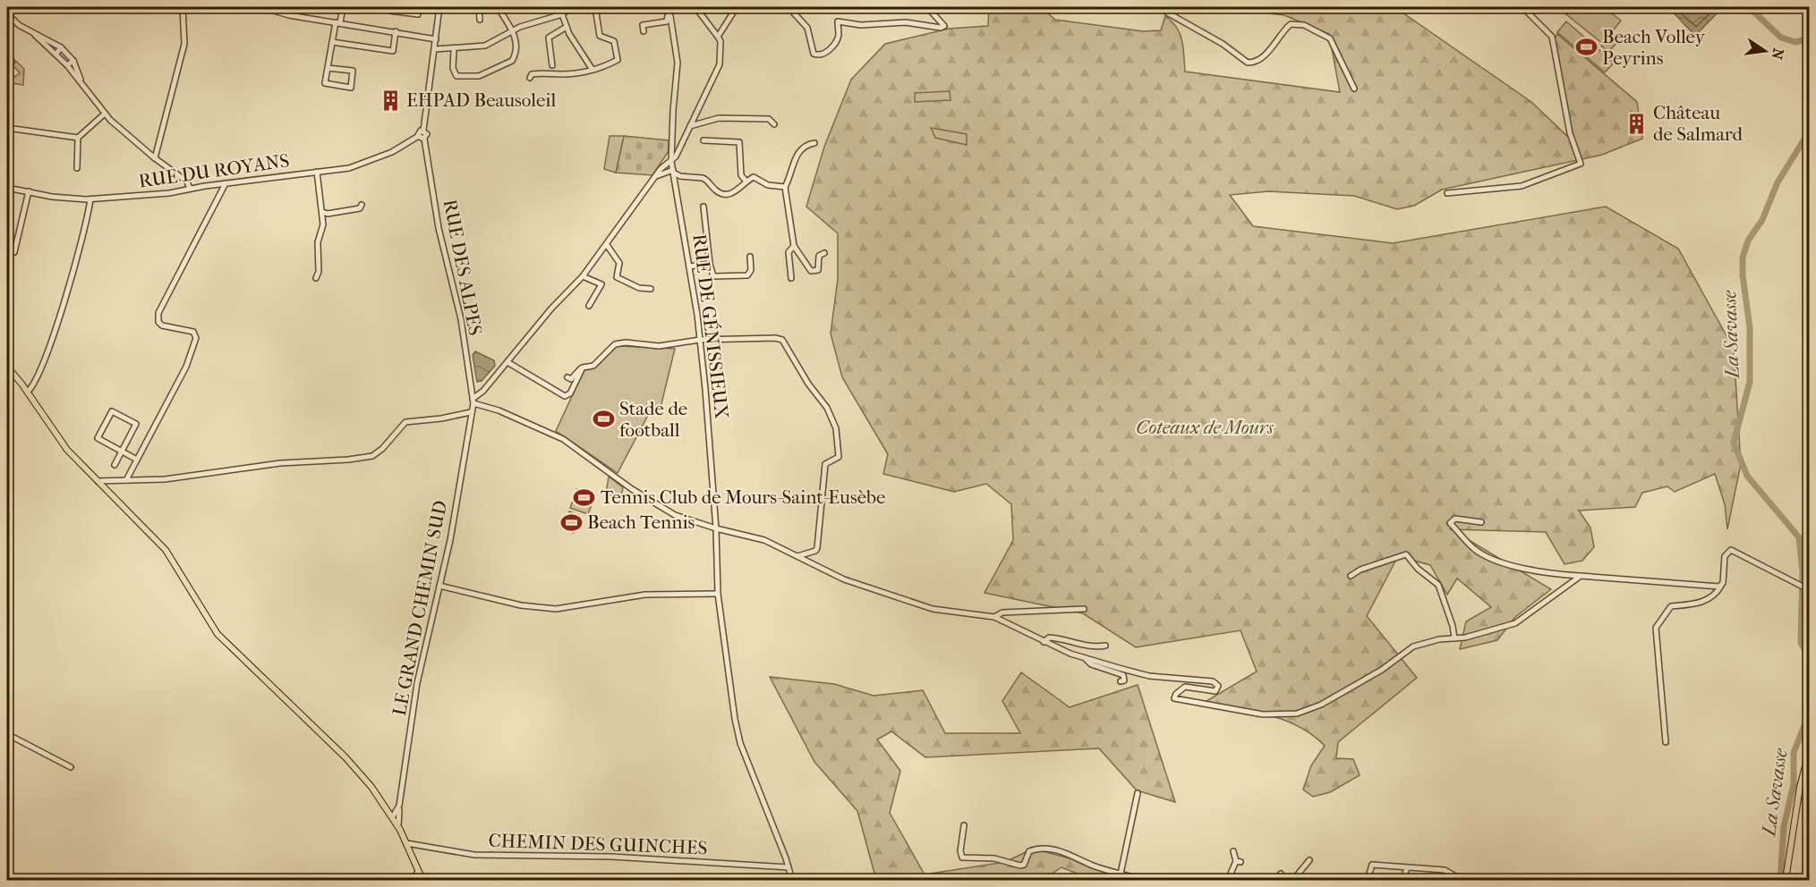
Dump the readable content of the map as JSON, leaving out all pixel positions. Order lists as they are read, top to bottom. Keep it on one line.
{"streets":{"street":["RUE DU ROYANS","RUE DES ALPES","RUE DE GÉNISSIEUX","LE GRAND CHEMIN SUD","CHEMIN DES GUINCHES"]},"crossings":[["RUE DU ROYANS","RUE DES ALPES"],["RUE DES ALPES","LE GRAND CHEMIN SUD"],["RUE DE GÉNISSIEUX","CHEMIN DES GUINCHES"]],"water":["La Savasse"],"parks":["Coteaux de Mours"],"places":{"sports":["Beach Volley Peyrins","Stade de football","Tennis Club de Mours-Saint-Eusèbe","Beach Tennis"],"building":["EHPAD Beausoleil","Château de Salmard"]},"north":"right"}
